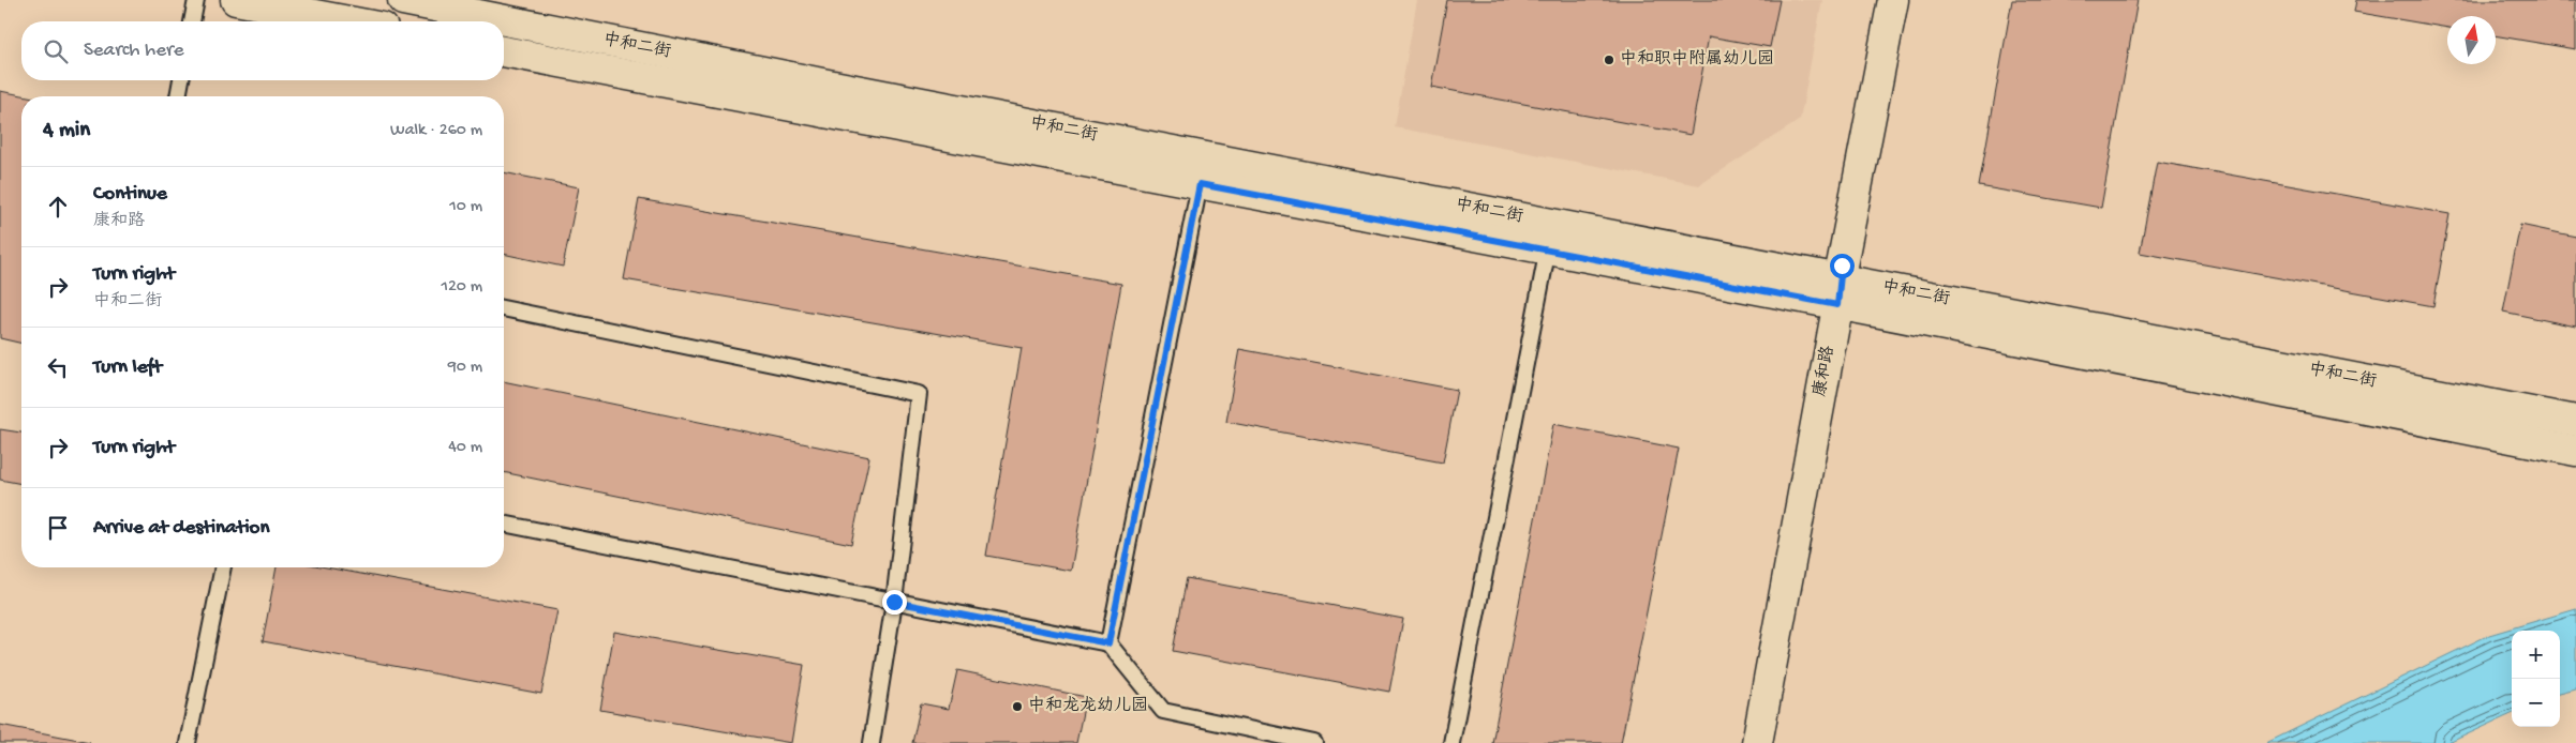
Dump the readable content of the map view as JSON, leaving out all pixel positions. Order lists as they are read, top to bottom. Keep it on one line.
{"streets":{"street":["中和二街","康和路"]},"crossings":[["中和二街","康和路"]],"places":["中和职中附属幼儿园","中和龙龙幼儿园"],"north":"top","page":{"search":"Search here","heading":["4 min","Walk · 260 m"],"list":[["Continue","康和路","10 m"],["Turn right","中和二街","120 m"],["Turn left","90 m"],["Turn right","40 m"],"Arrive at destination"],"map_buttons":["+","−"]}}
